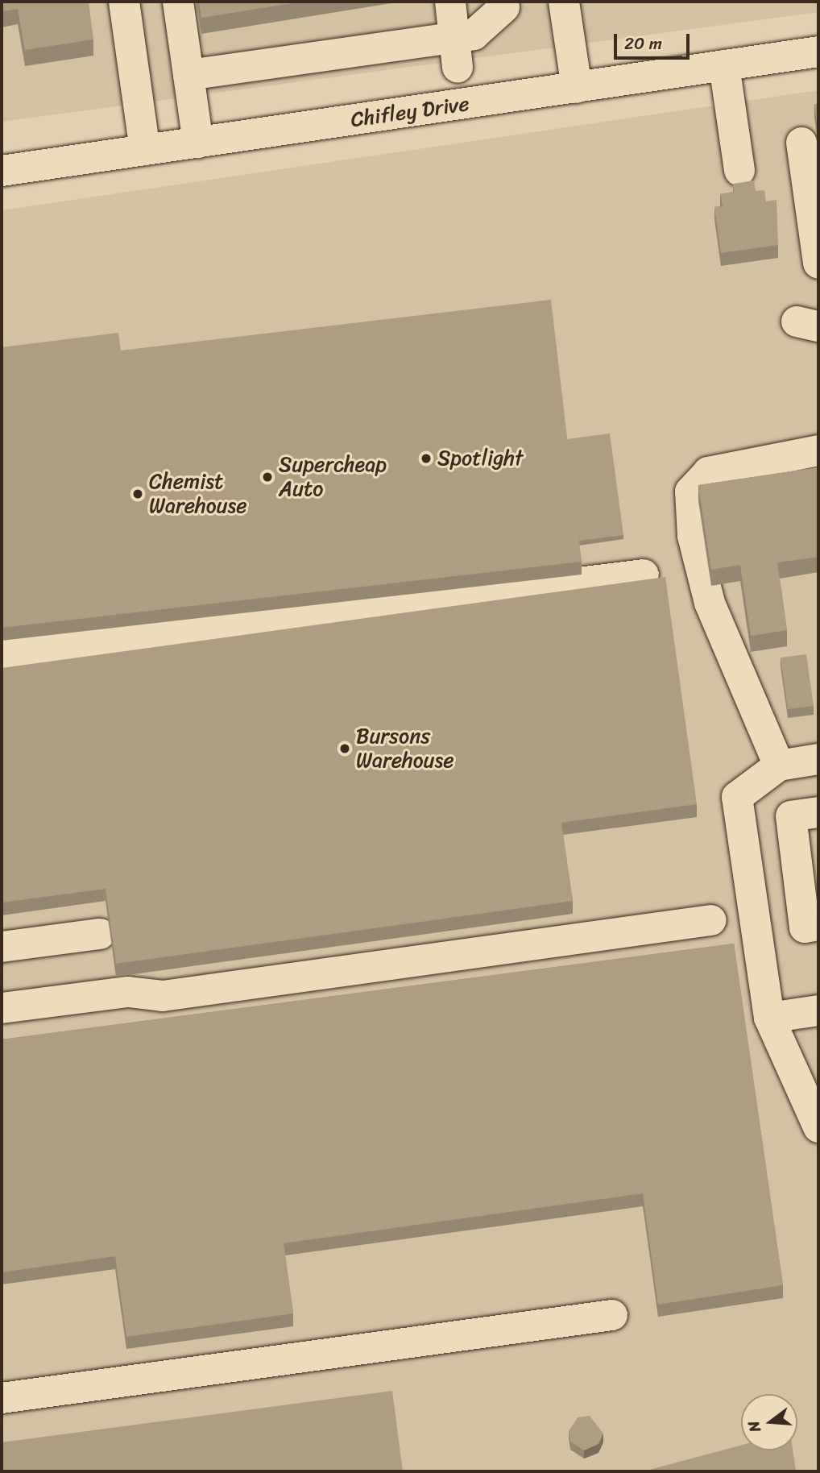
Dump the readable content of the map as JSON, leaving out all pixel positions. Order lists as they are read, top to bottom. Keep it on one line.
{"streets":{"main road":["Chifley Drive"]},"places":["Spotlight","Supercheap Auto","Chemist Warehouse","Bursons Warehouse"],"scale_bar":"20 m","north":"left"}
